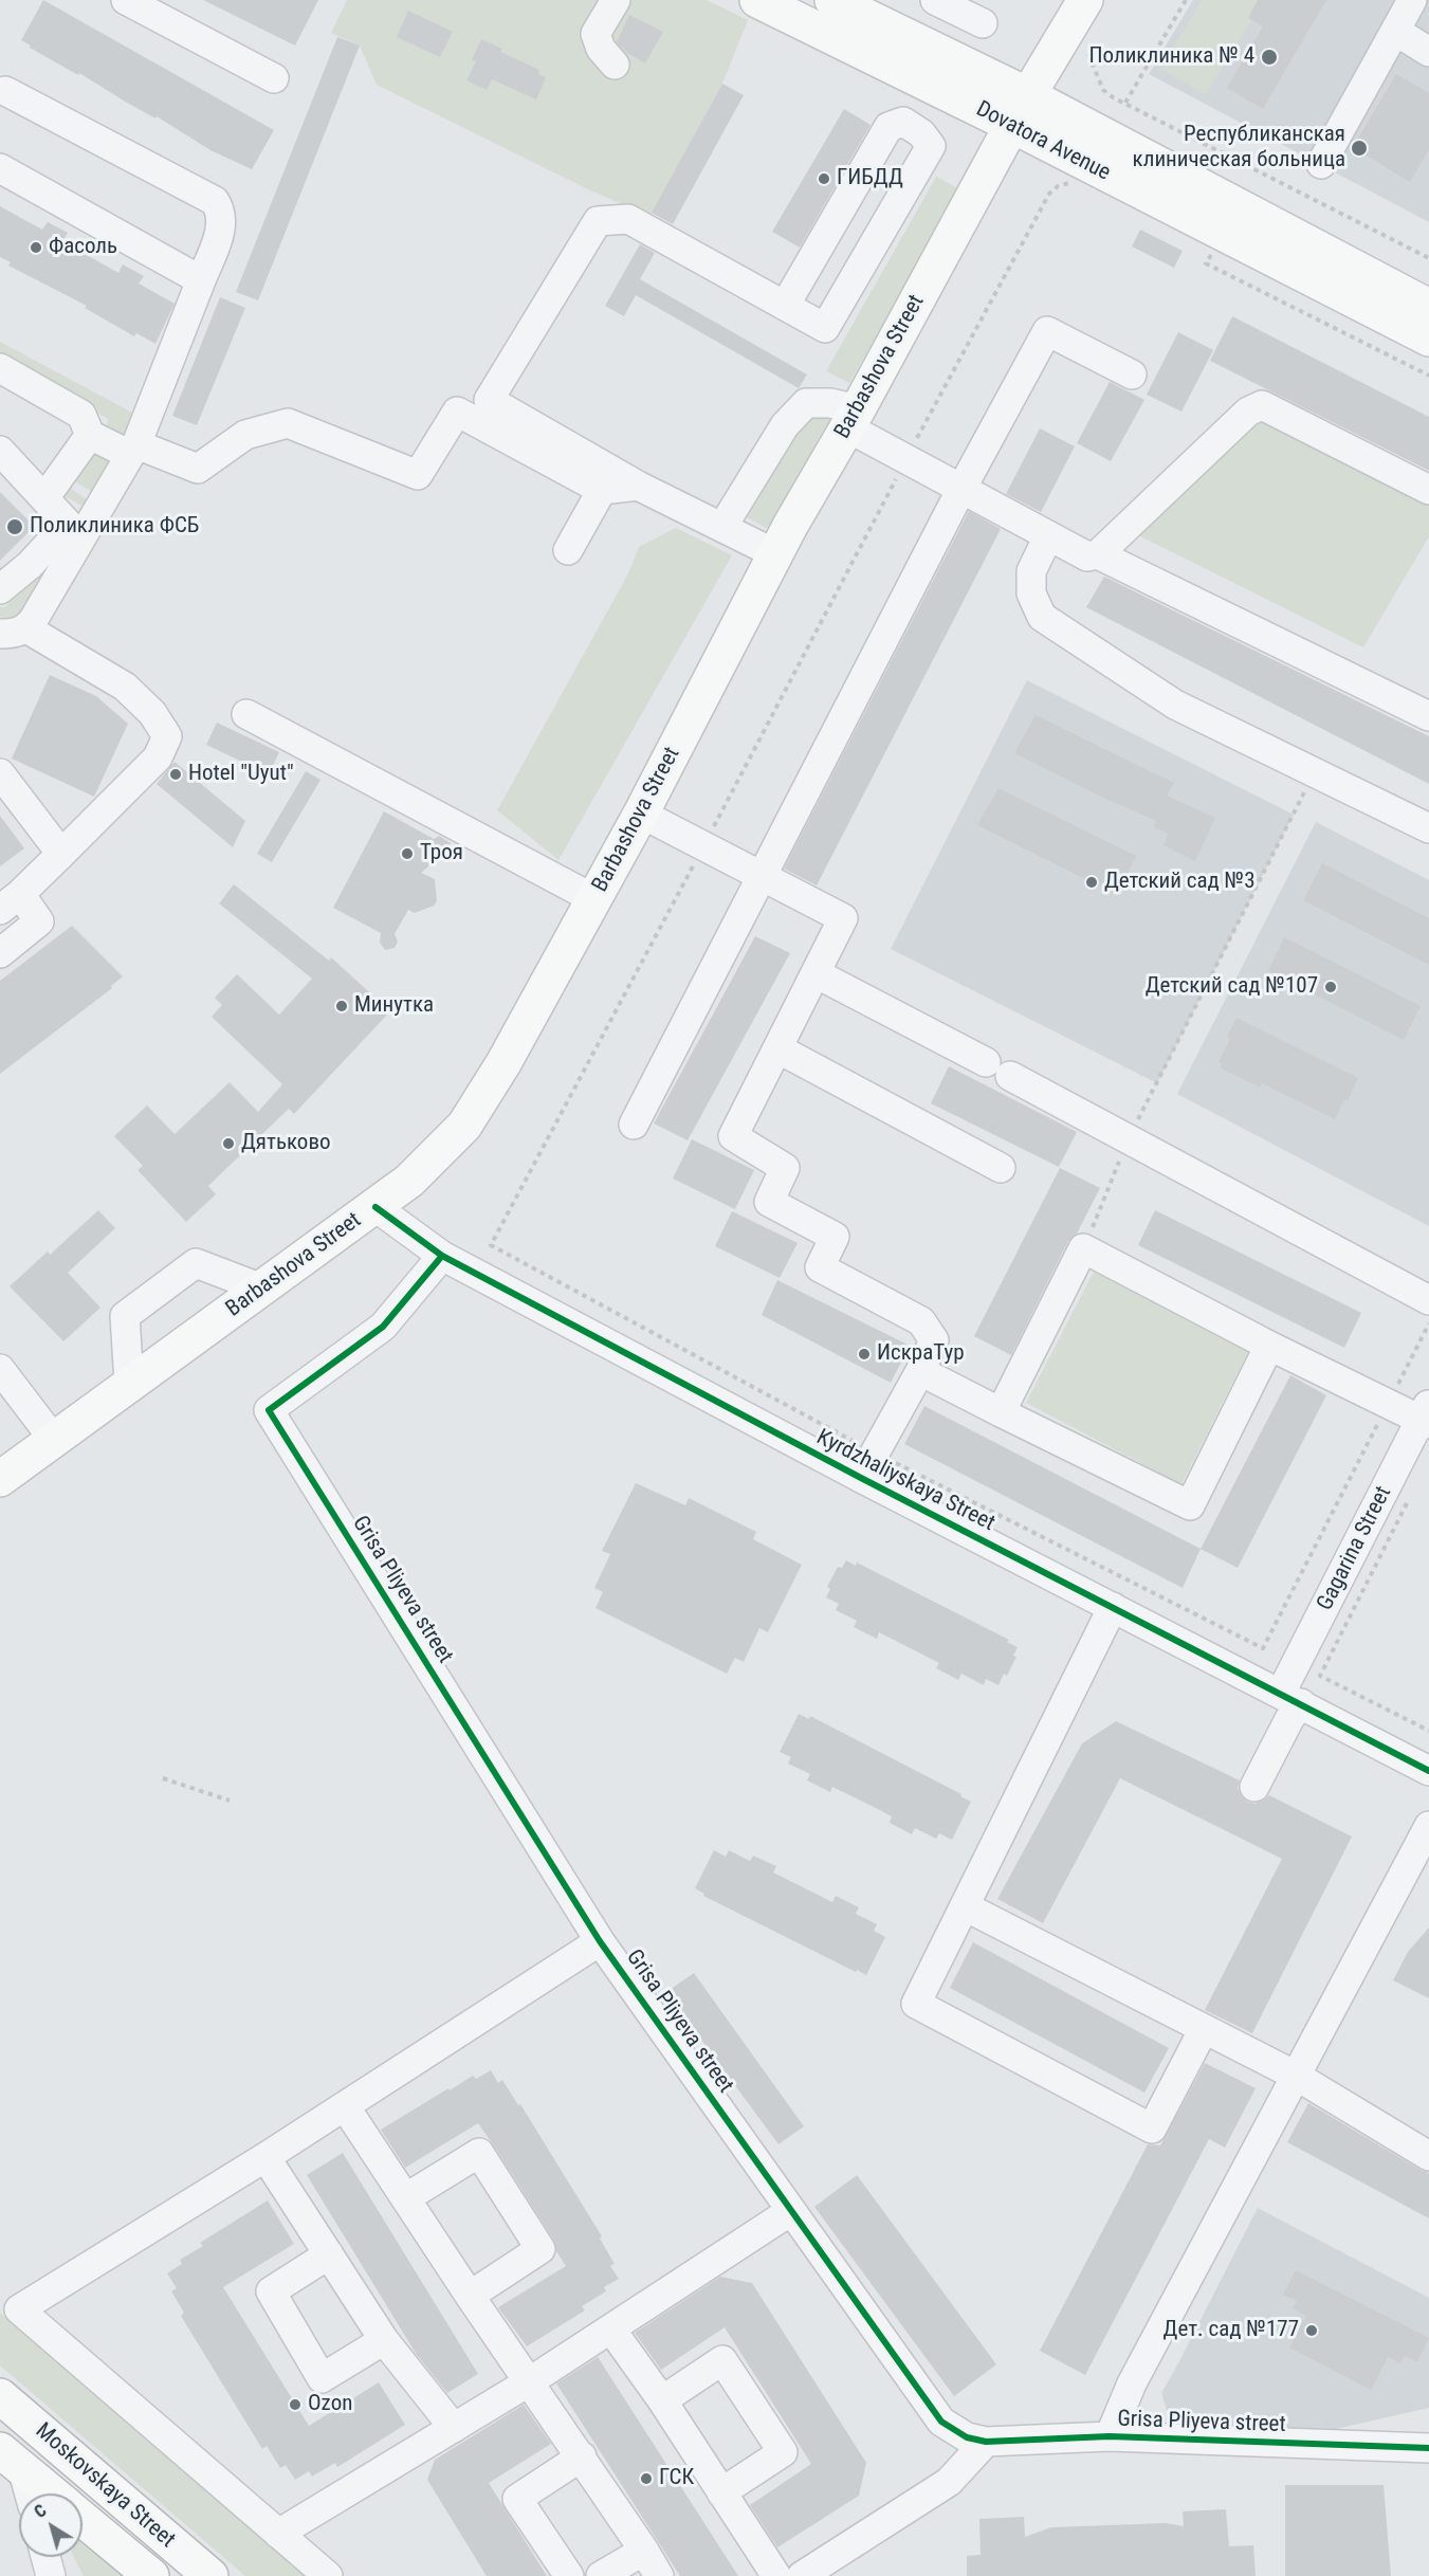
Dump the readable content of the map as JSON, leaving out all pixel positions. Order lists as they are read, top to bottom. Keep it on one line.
{"streets":{"main road":["Dovatora Avenue","Barbashova Street","Moskovskaya Street"],"street":["Kyrdzhaliyskaya Street","Gagarina Street","Grisa Pliyeva street"]},"crossings":[["Dovatora Avenue","Barbashova Street"],["Barbashova Street","Kyrdzhaliyskaya Street"],["Kyrdzhaliyskaya Street","Gagarina Street"],["Kyrdzhaliyskaya Street","Grisa Pliyeva street"]],"places":["Поликлиника № 4","Республиканская клиническая больница","ГИБДД","Фасоль","Поликлиника ФСБ","Hotel \"Uyut\"","Троя","Детский сад №3","Детский сад №107","Минутка","Дятьково","ИскраТур","Дет. сад №177","Ozon","ГСК"],"north":"top left"}
